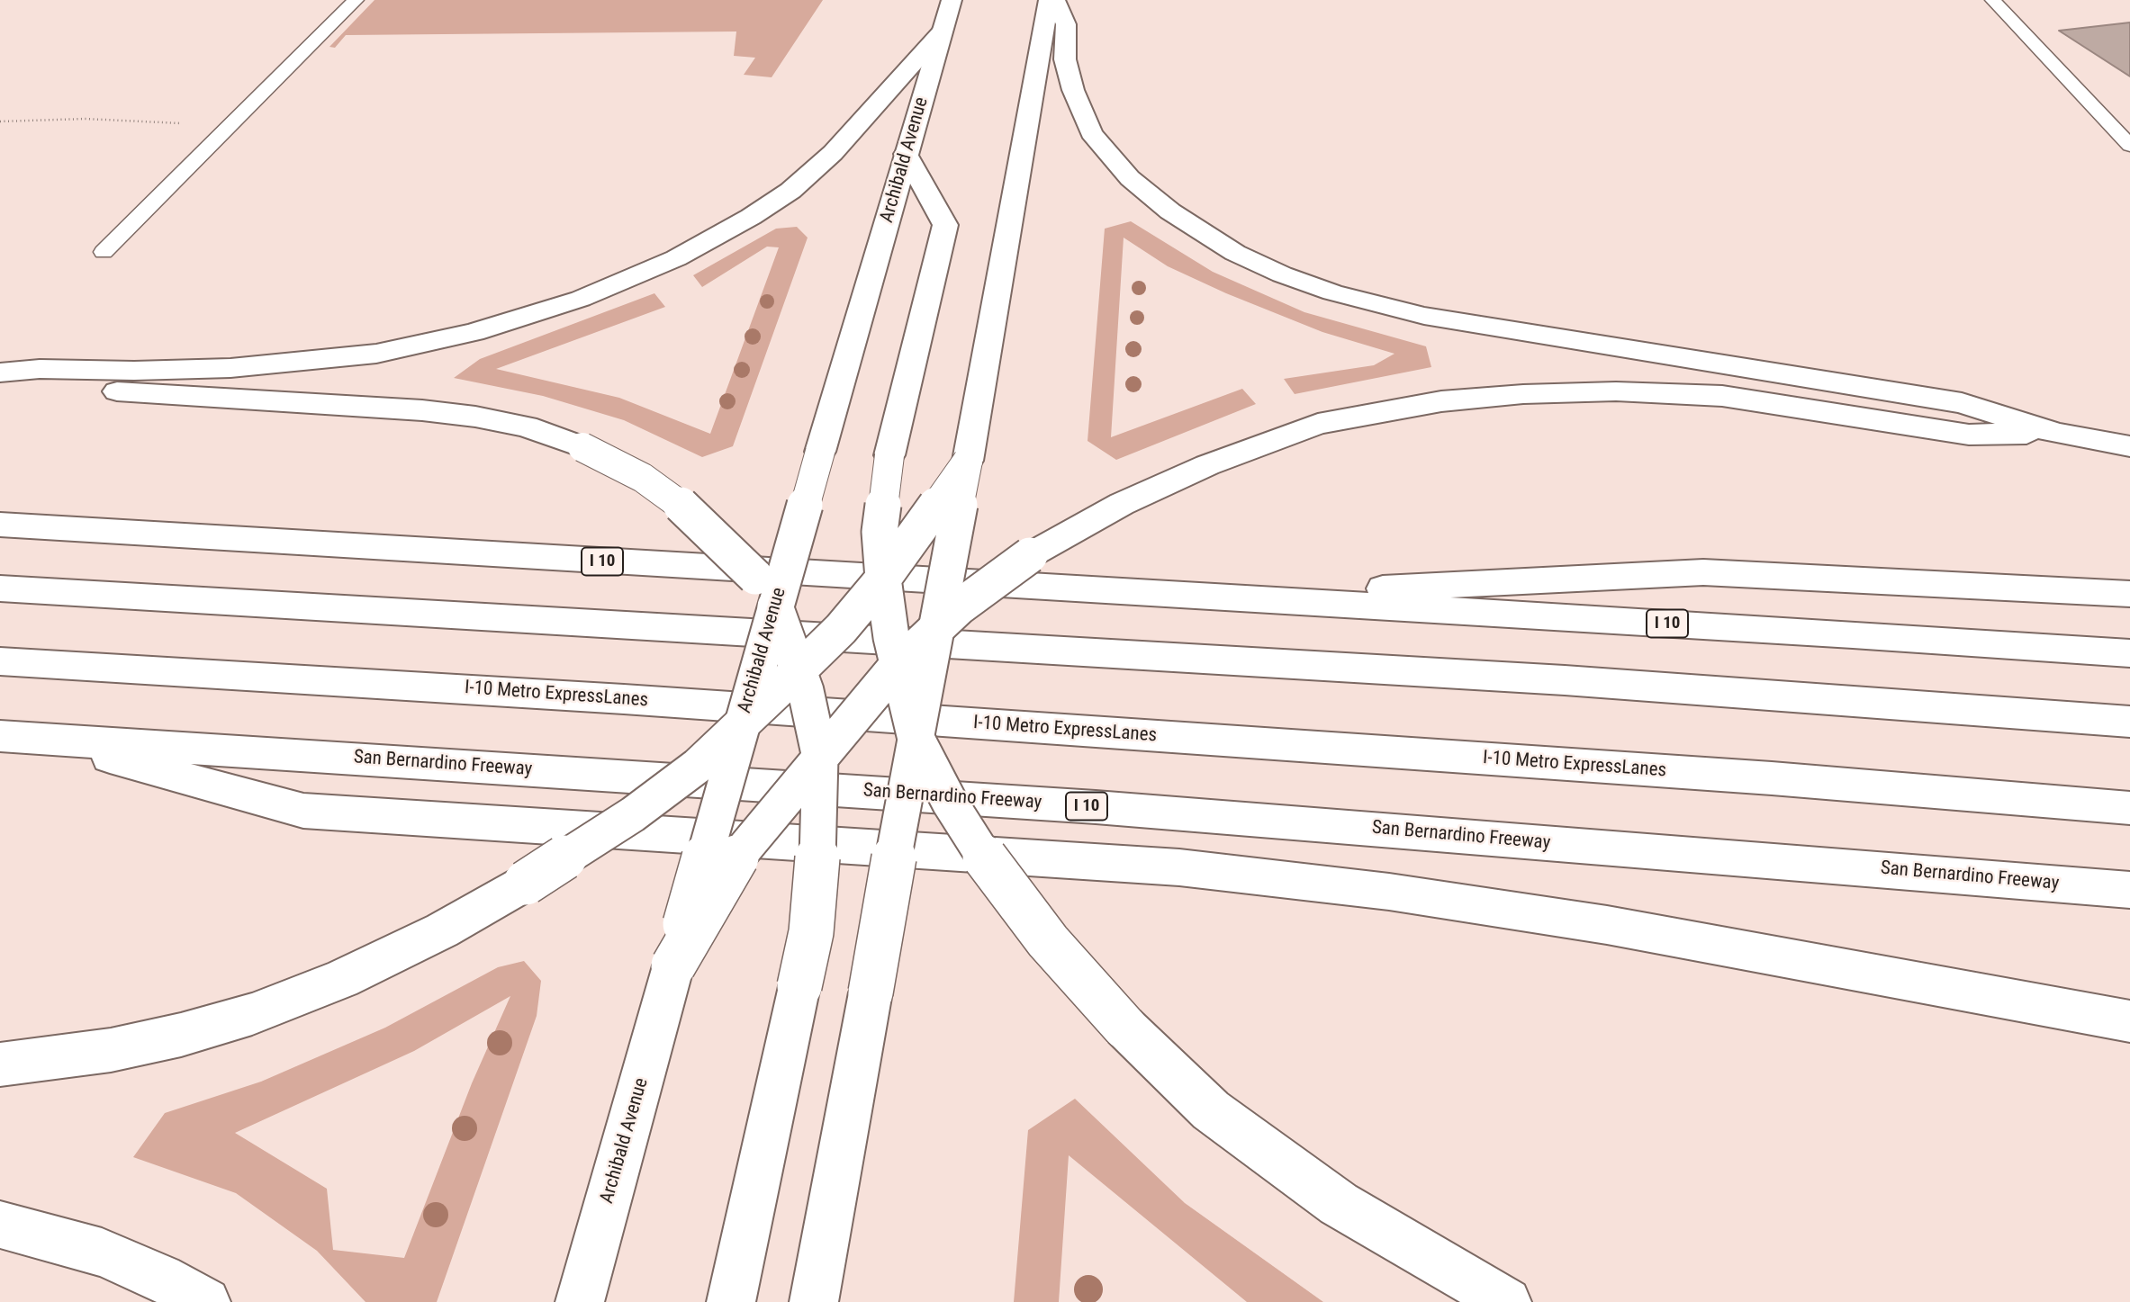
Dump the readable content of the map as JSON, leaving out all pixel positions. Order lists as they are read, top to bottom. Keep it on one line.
{"streets":{"main road":["Archibald Avenue","I 10","I-10 Metro ExpressLanes","San Bernardino Freeway"]}}
